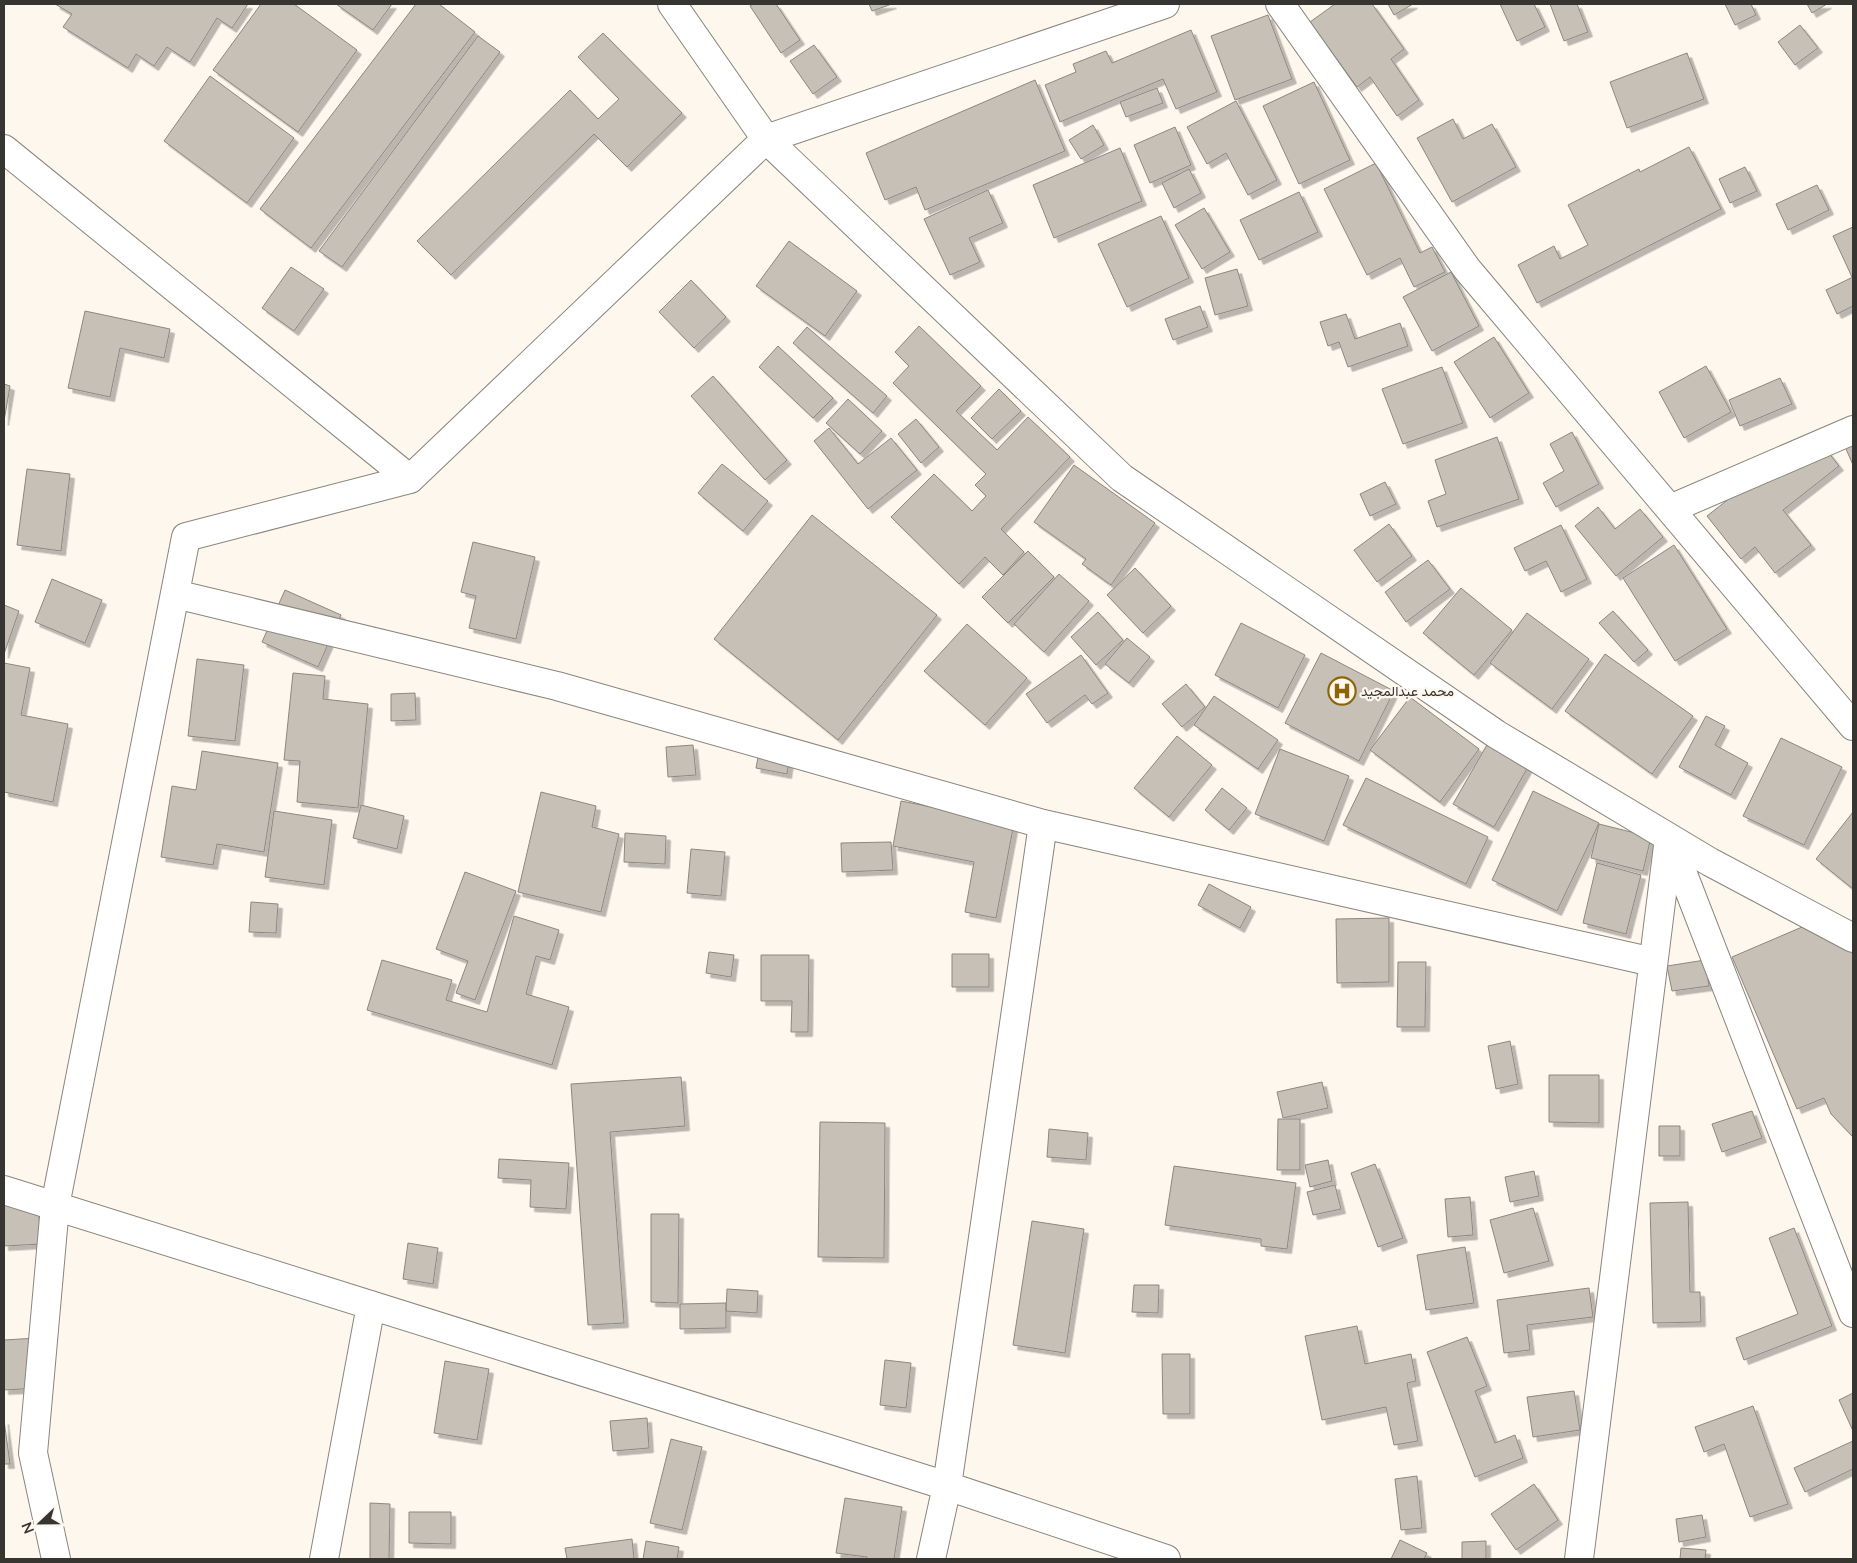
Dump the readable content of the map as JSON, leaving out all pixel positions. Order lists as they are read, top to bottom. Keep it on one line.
{"places":{"hospital":["محمد عبدالمجيد"]},"north":"left"}
